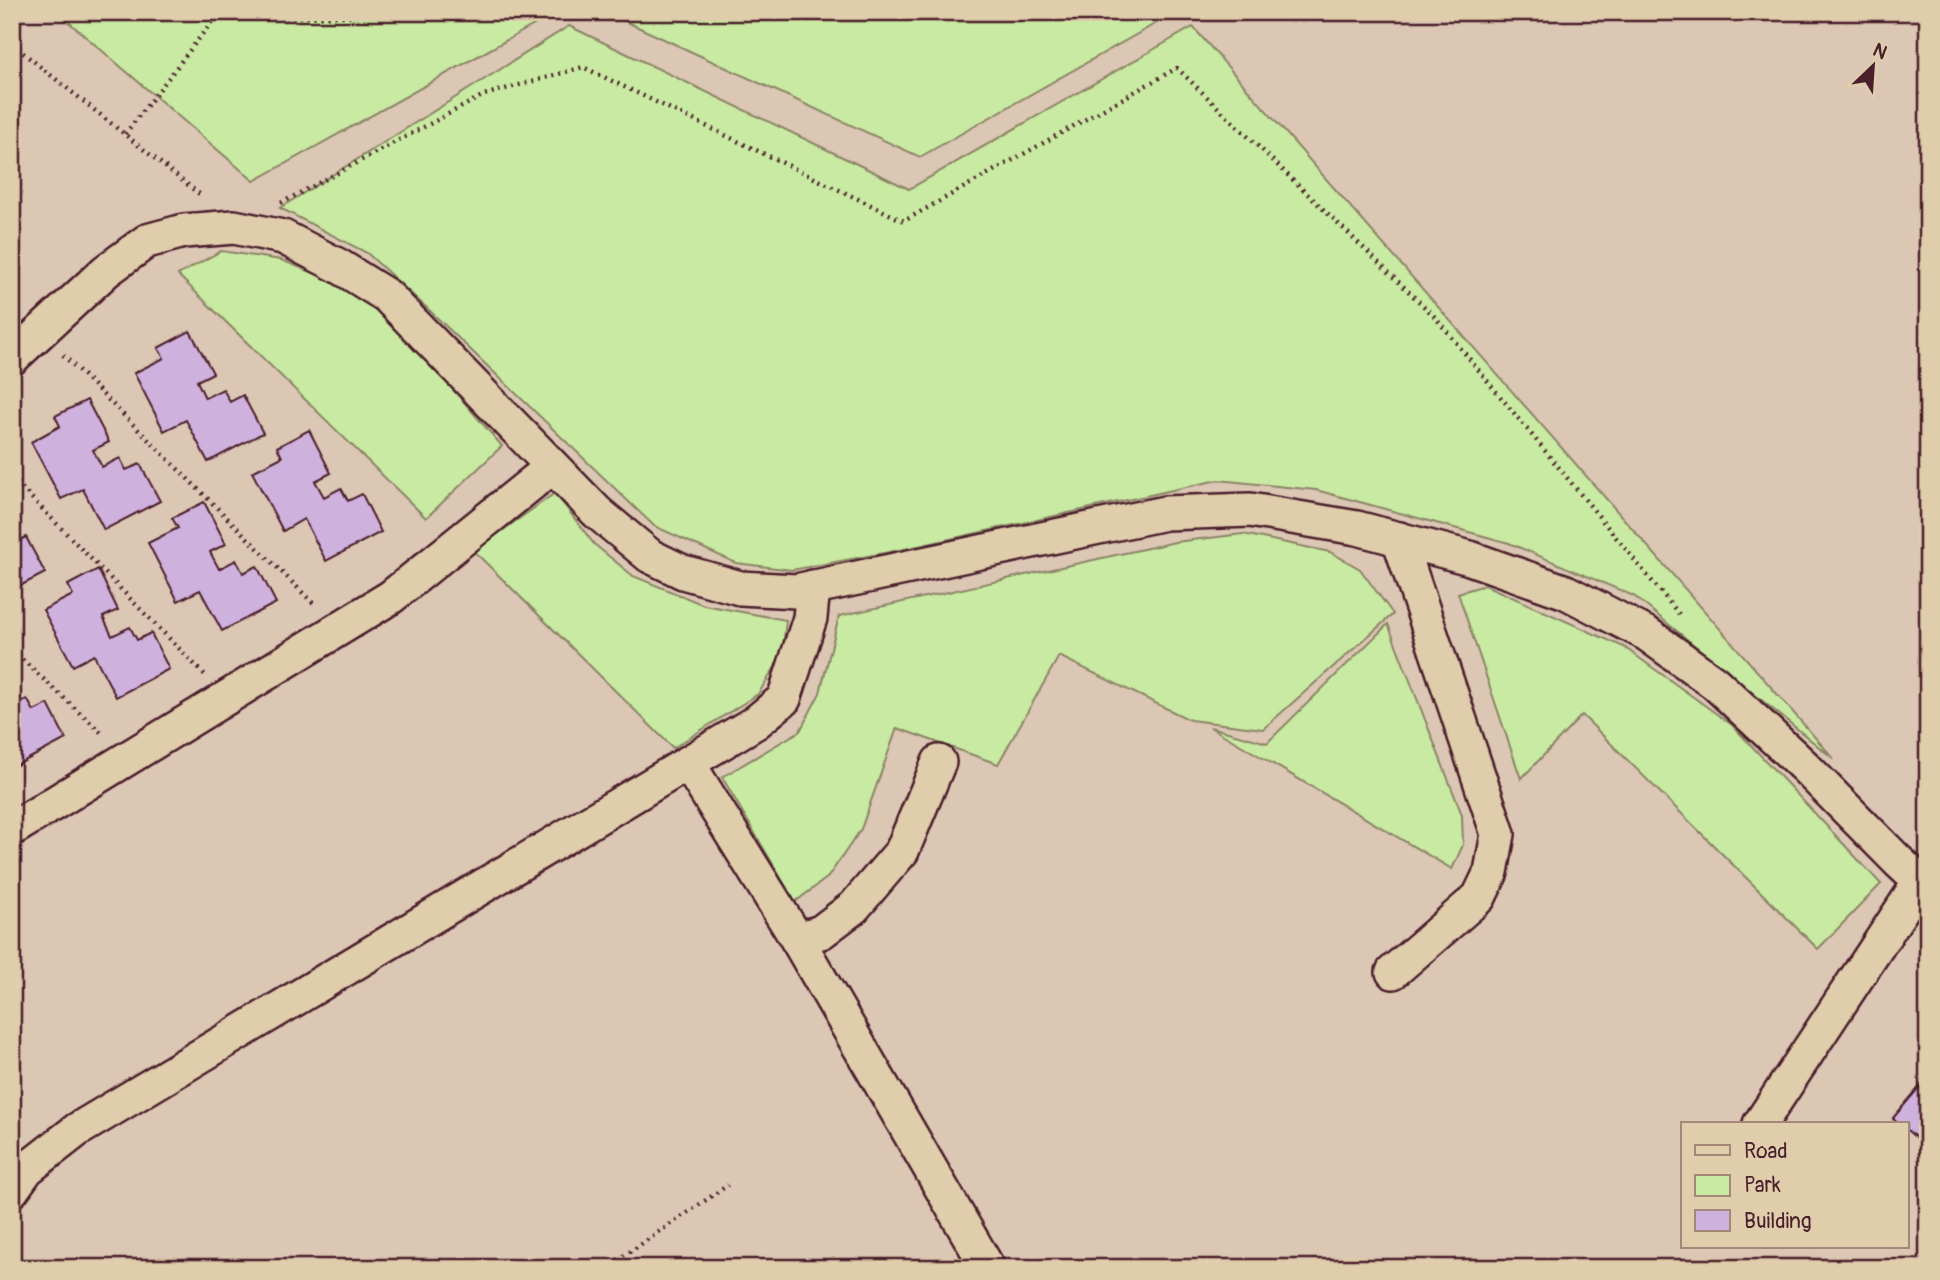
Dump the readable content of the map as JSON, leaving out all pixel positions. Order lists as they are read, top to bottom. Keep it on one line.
{"legend":["Road","Park","Building"],"north":"top right"}
